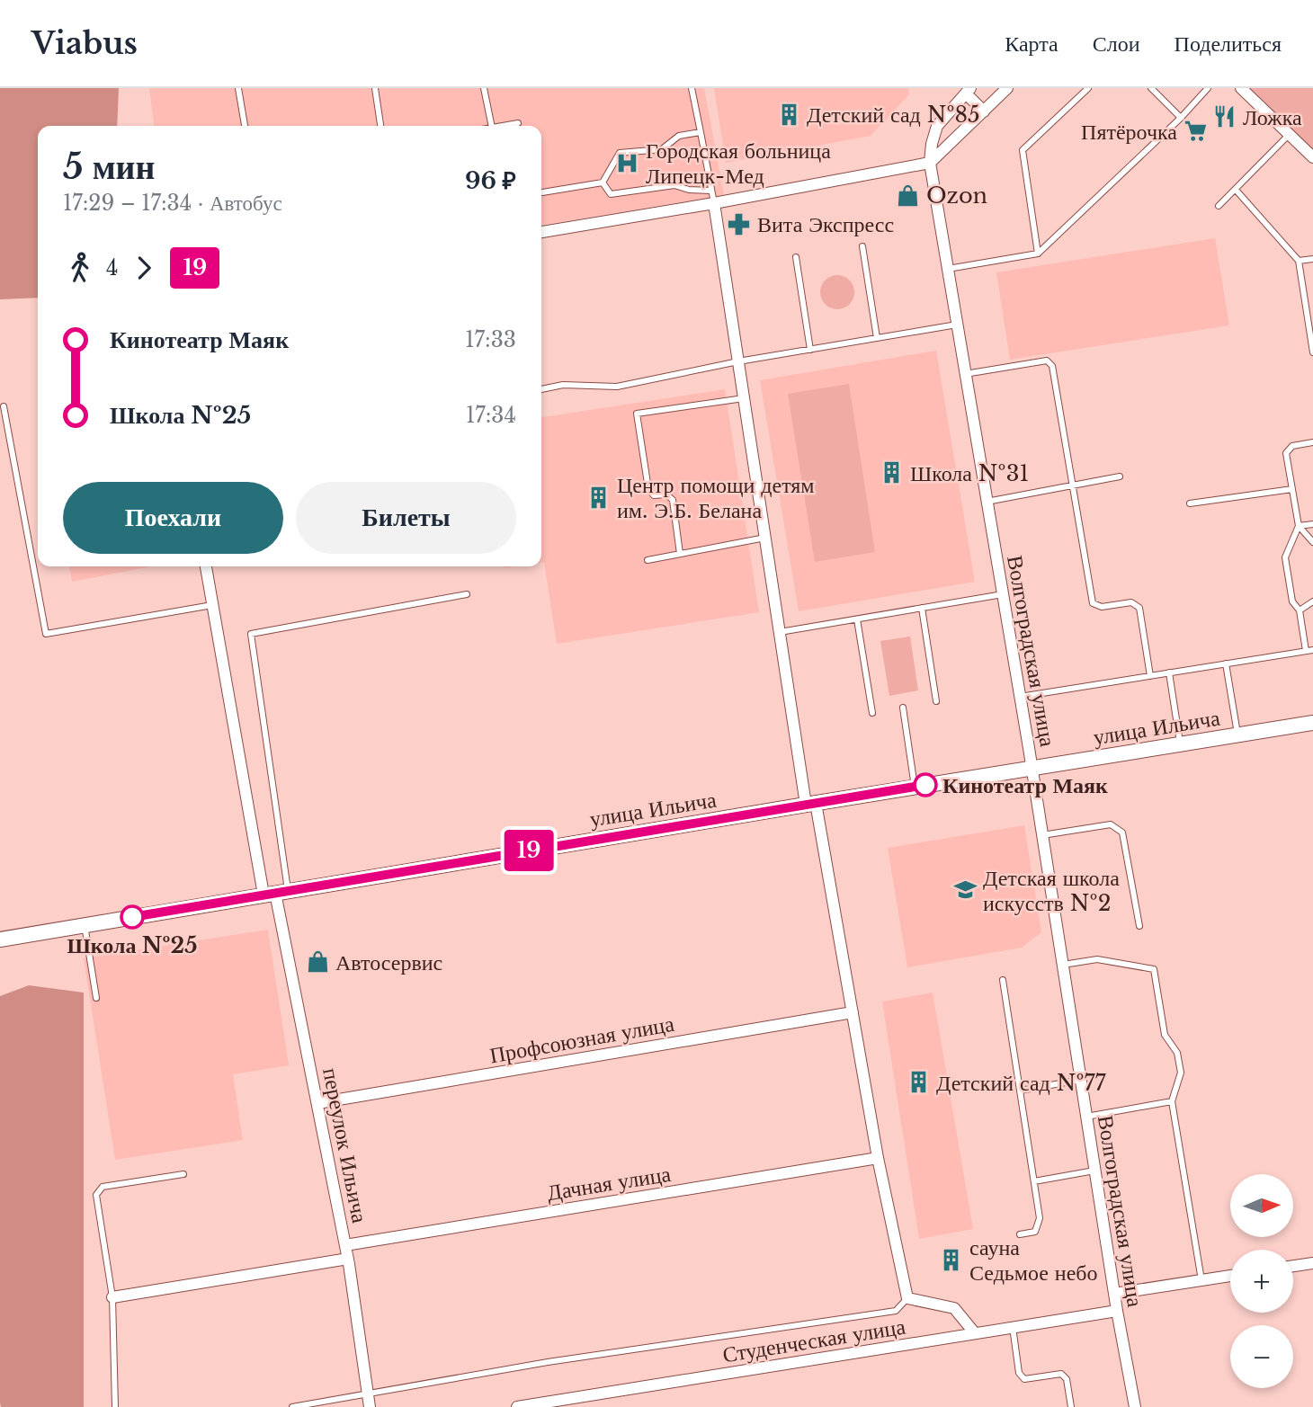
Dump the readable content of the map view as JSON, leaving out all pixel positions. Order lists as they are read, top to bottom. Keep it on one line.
{"streets":{"street":["Волгоградская улица","улица Ильича","Профсоюзная улица","переулок Ильича","Дачная улица","Студенческая улица"]},"crossings":[["Волгоградская улица","улица Ильича"],["Волгоградская улица","Студенческая улица"],["улица Ильича","переулок Ильича"],["Профсоюзная улица","переулок Ильича"],["переулок Ильича","Дачная улица"]],"places":{"building":["Детский сад №85","Школа №31","Центр помощи детям им. Э.Б. Белана","Детский сад №77","сауна Седьмое небо"],"restaurant":["Ложка"],"supermarket":["Пятёрочка"],"hospital":["Городская больница Липецк-Мед"],"shop":["Ozon","Автосервис"],"pharmacy":["Вита Экспресс"],"other":["Кинотеатр Маяк","Школа №25"],"school or university":["Детская школа искусств №2"]},"lines":["bus line 19"],"north":"right","page":{"header":"Viabus","nav":["Карта","Слои","Поделиться"],"on_map":"19","heading":["5 мин","17:29 – 17:34 · Автобус","96 ₽"],"legs":["4","19"],"list":[{"name":"Кинотеатр Маяк","value":"17:33"},{"name":"Школа №25","value":"17:34"}],"buttons":["Поехали","Билеты"],"map_buttons":["+","−"]}}
